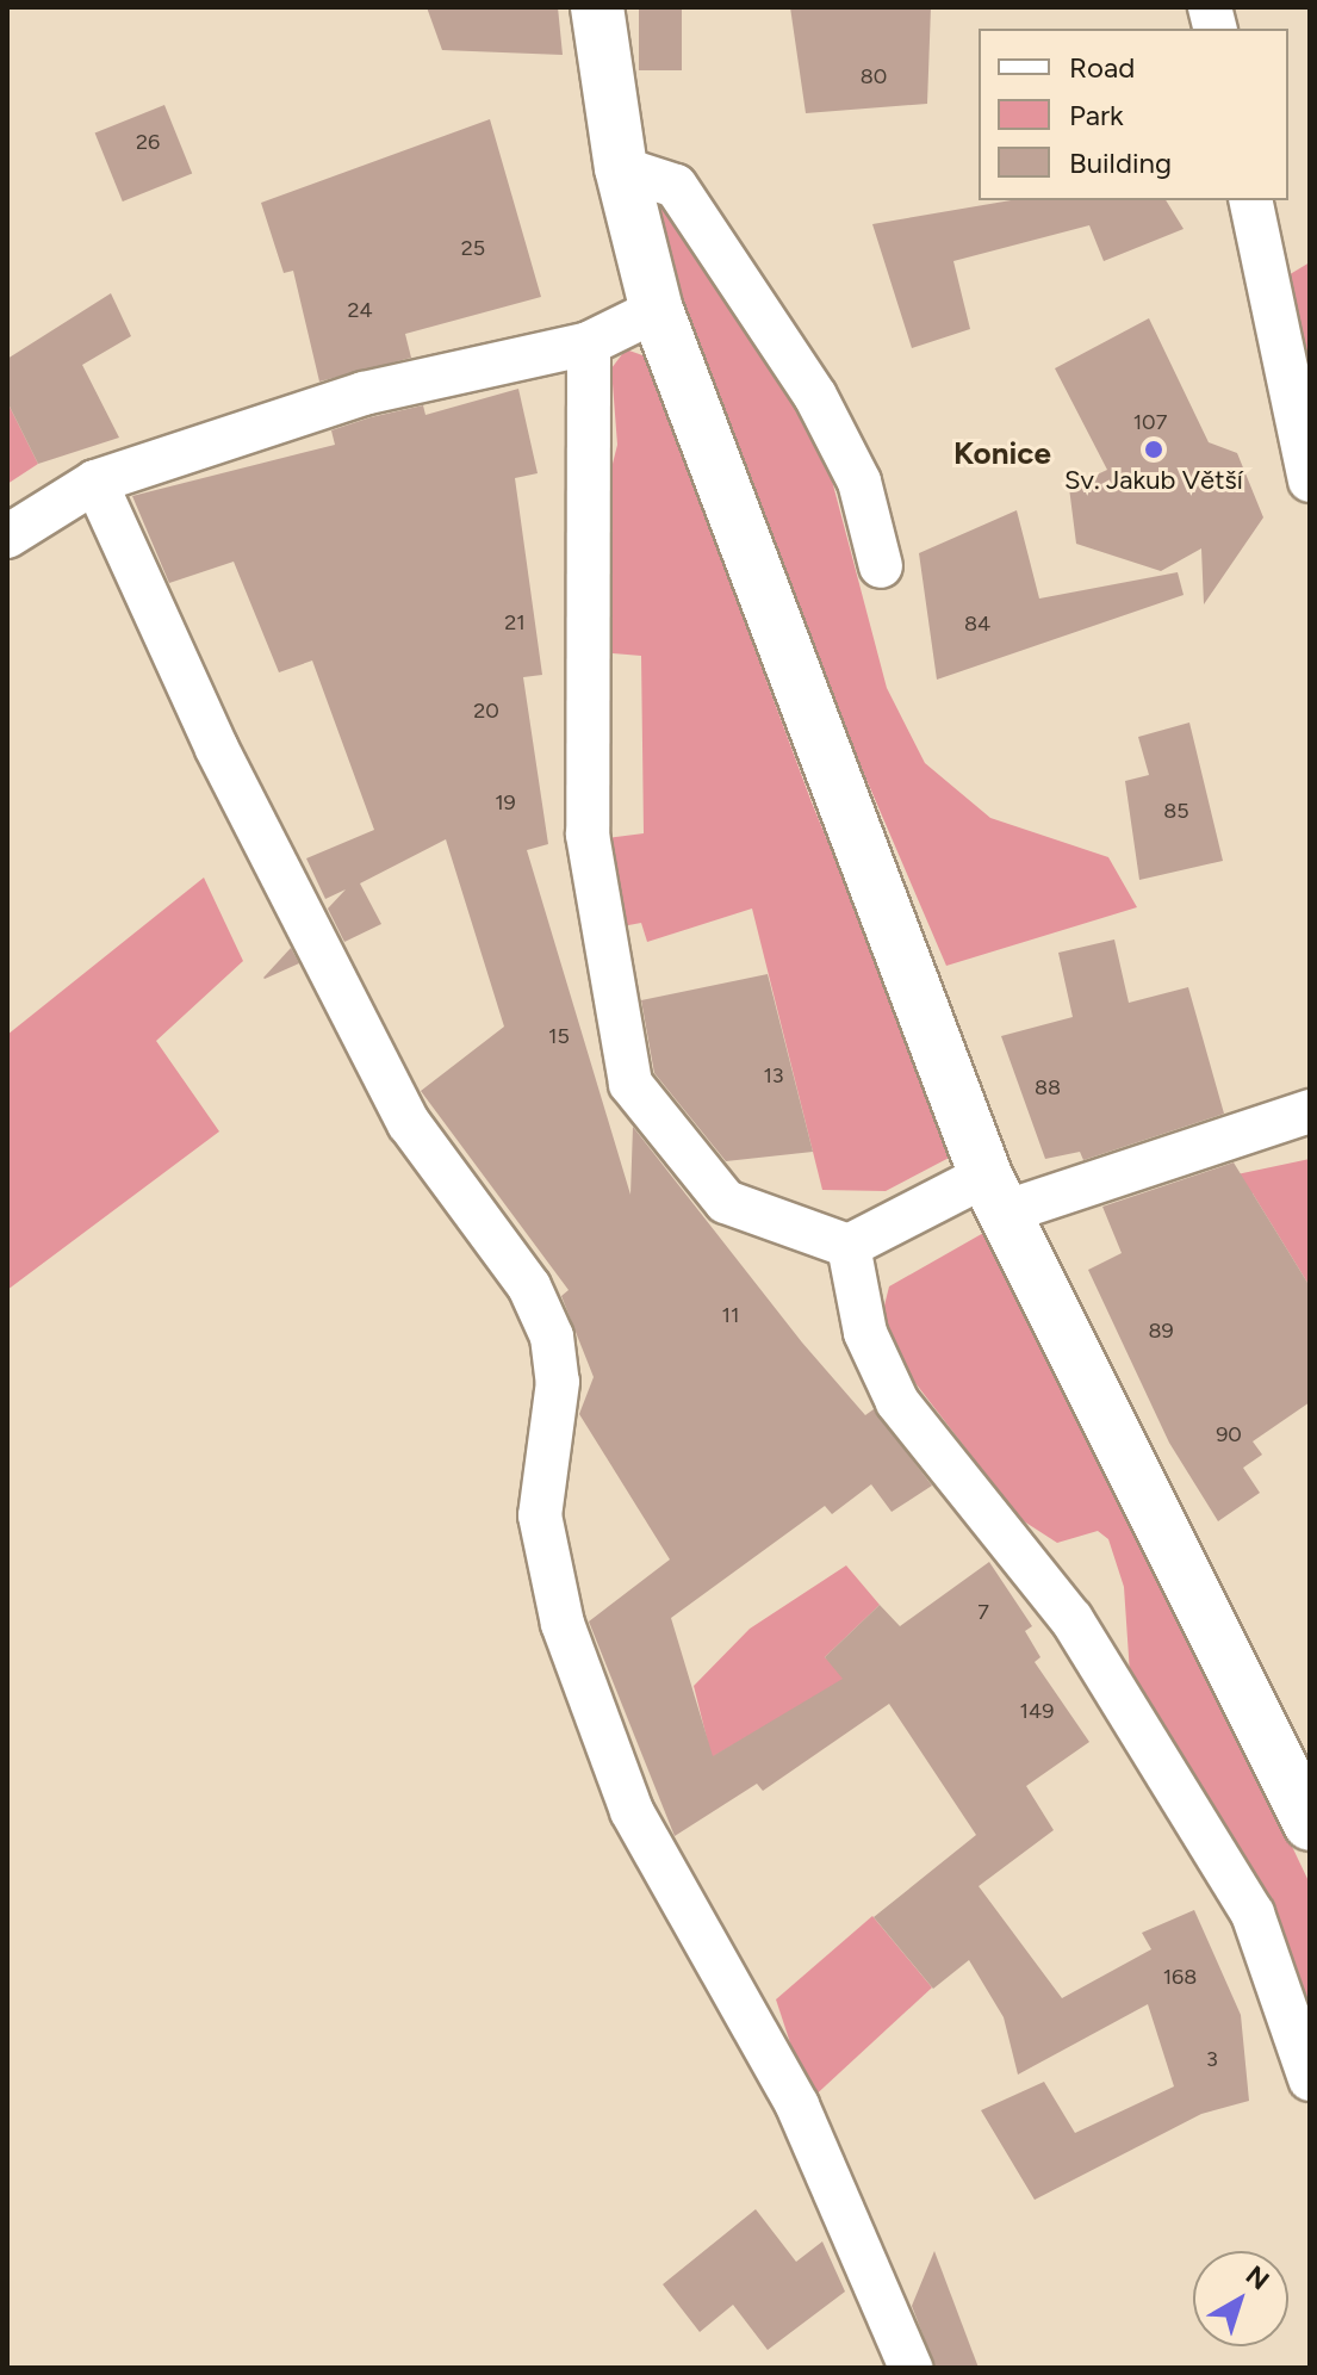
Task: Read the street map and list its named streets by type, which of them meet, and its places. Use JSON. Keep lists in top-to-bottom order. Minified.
{"districts":["Konice"],"places":["Sv. Jakub Větší"],"house_numbers":["80","26","25","24","107","21","84","20","19","85","15","13","88","11","89","90","7","149","168","3"],"legend":["Road","Park","Building"],"north":"top right"}
